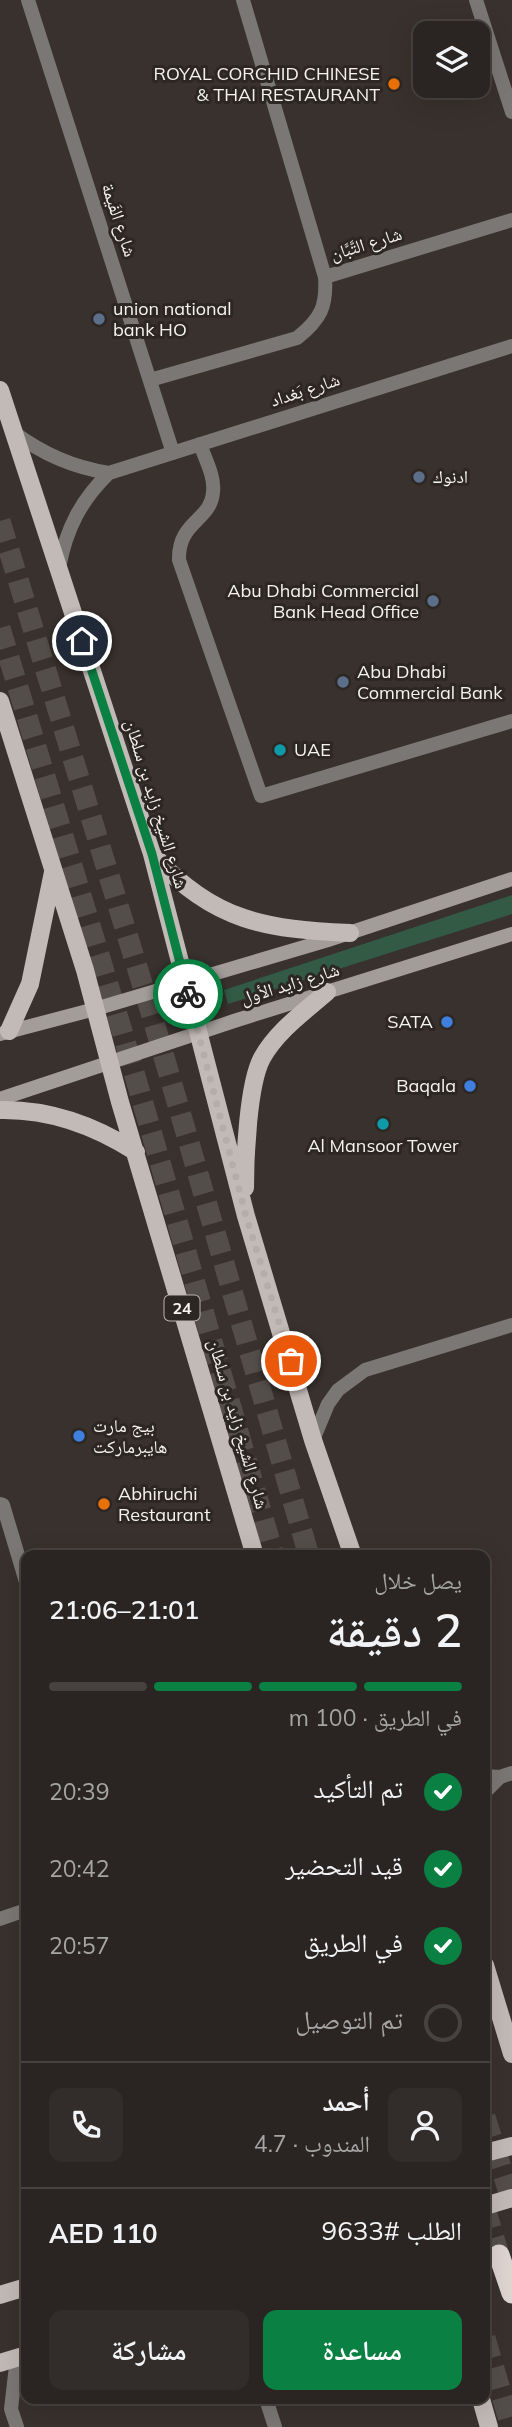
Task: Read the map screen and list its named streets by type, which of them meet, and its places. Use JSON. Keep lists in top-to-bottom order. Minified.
{"streets":{"main road":["شارع الشيخ زايد بن سلطان","شارع زايد الأول","24"],"street":["شارع الفَيمة","شارع التَّبَّان","شارع بَغداد"]},"crossings":[["شارع الفَيمة","شارع التَّبَّان"],["شارع الفَيمة","شارع بَغداد"],["شارع بَغداد","شارع الشيخ زايد بن سلطان"],["شارع الشيخ زايد بن سلطان","شارع زايد الأول"]],"places":["ROYAL CORCHID CHINESE & THAI RESTAURANT","union national bank HO","ادنوك","Abu Dhabi Commercial Bank Head Office","Abu Dhabi Commercial Bank","UAE","SATA","Baqala","Al Mansoor Tower","بيج مارت هايبرماركت","Abhiruchi Restaurant"],"page":{"heading":["2 دقيقة","يصل خلال","21:01–21:06"],"panel":["أحمد","المندوب · 4.7","الطلب #9633","AED 110"],"bar":"في الطريق · 100 m","list":[["تم التأكيد","20:39"],["قيد التحضير","20:42"],["في الطريق","20:57"],"تم التوصيل"],"buttons":["مساعدة","مشاركة"]}}
